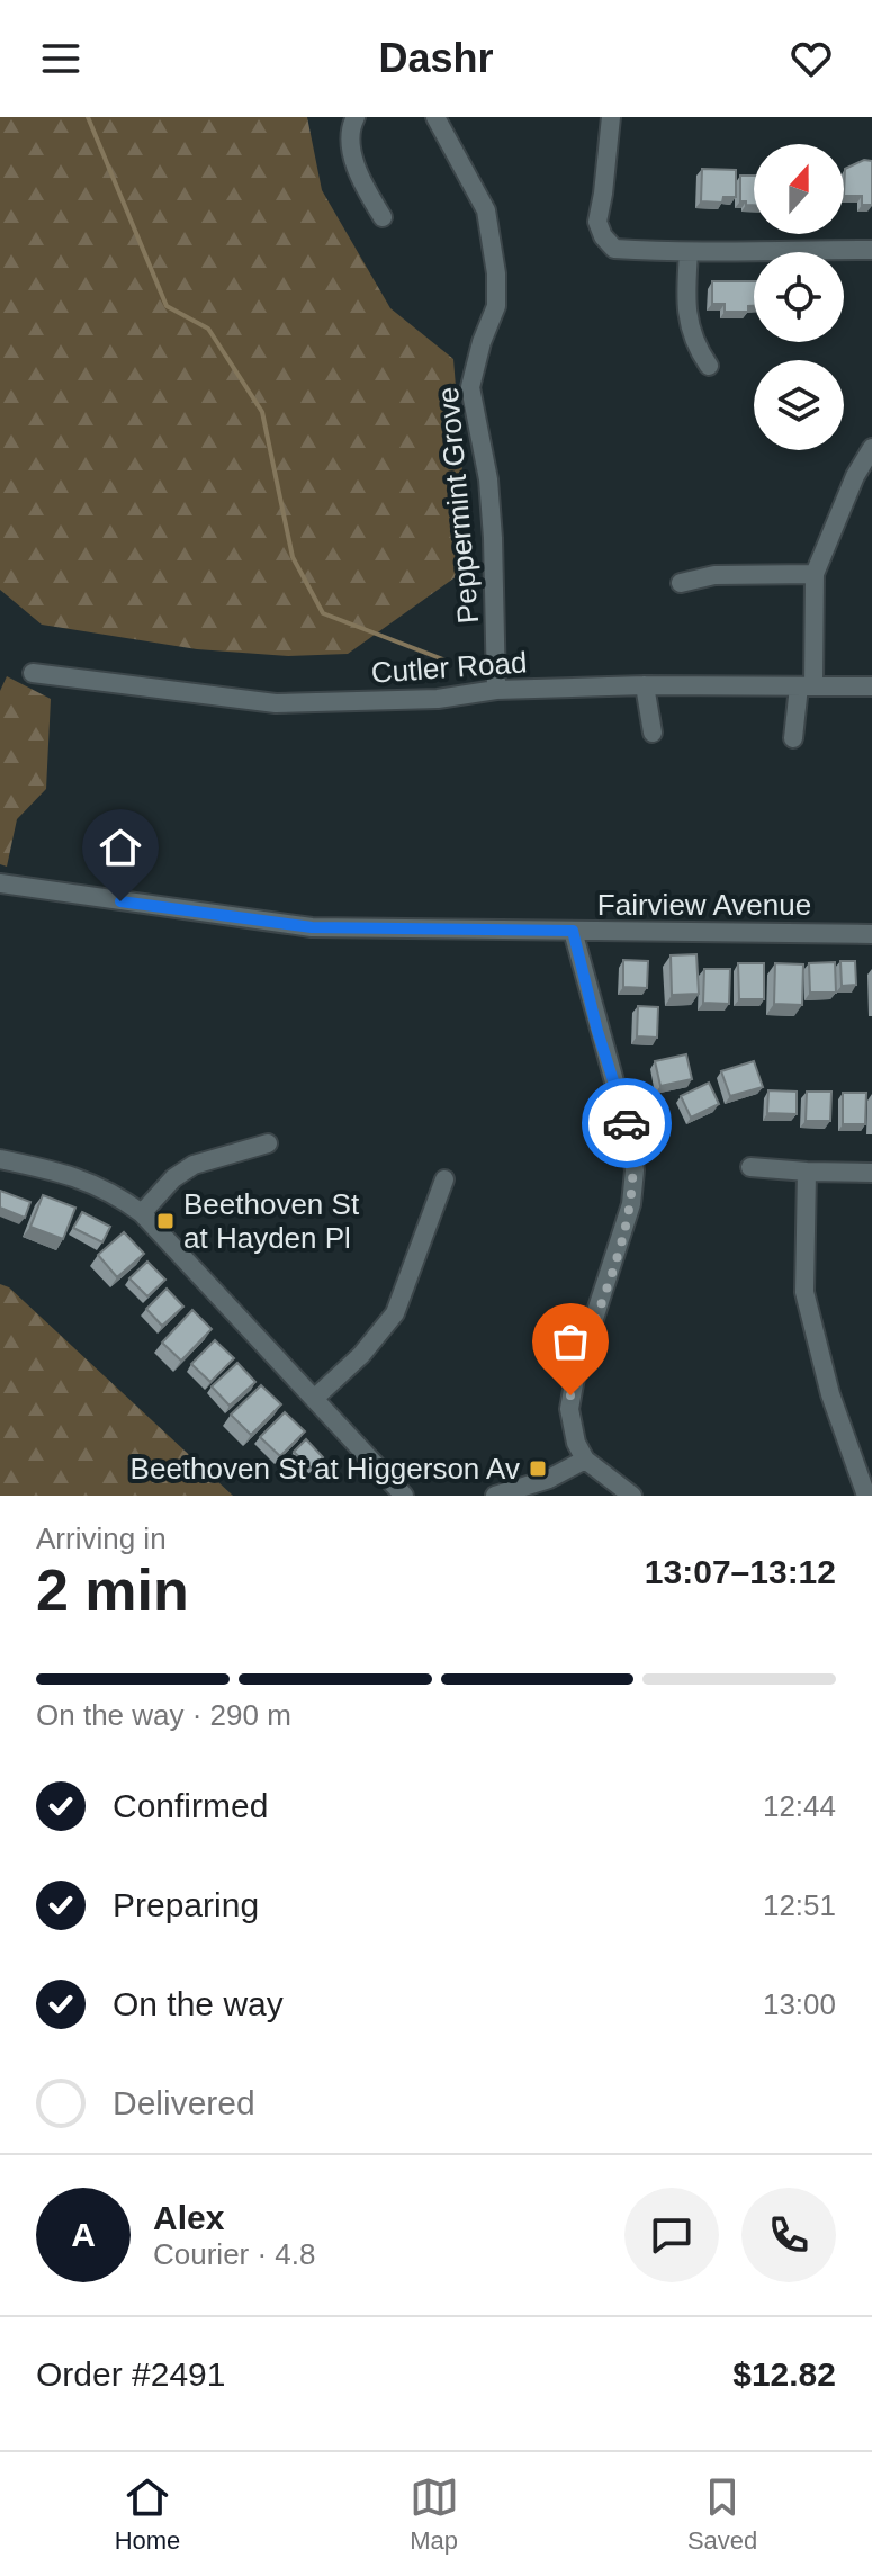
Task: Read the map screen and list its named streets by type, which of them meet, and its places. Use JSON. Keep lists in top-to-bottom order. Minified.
{"streets":{"street":["Peppermint Grove","Cutler Road","Fairview Avenue"]},"crossings":[["Peppermint Grove","Cutler Road"]],"places":{"transit":["Beethoven St at Hayden Pl","Beethoven St at Higgerson Av"]},"north":"top","page":{"header":"Dashr","heading":["2 min","Arriving in","13:07–13:12"],"panel":["Alex","Courier · 4.8","Order #2491","$12.82"],"bar":"On the way · 290 m","list":[["Confirmed","12:44"],["Preparing","12:51"],["On the way","13:00"],"Delivered"],"round":"A","tabs":["Home","Map","Saved"]}}
